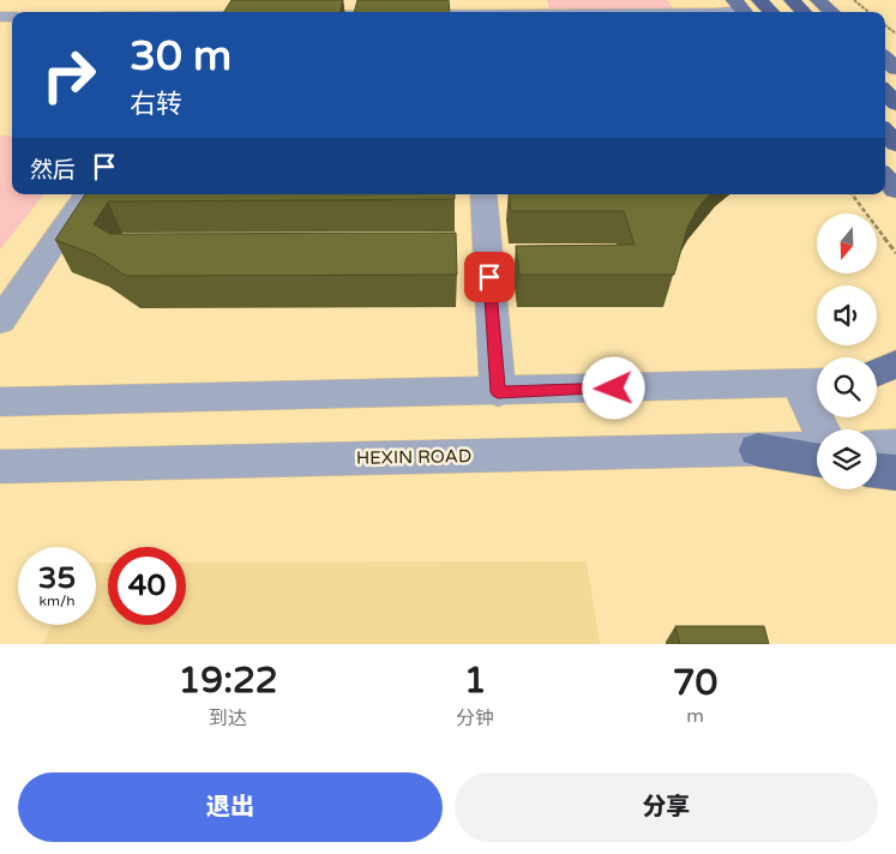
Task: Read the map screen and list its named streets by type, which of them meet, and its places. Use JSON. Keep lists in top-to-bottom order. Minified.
{"streets":{"street":["HEXIN ROAD"]},"north":"bottom","page":{"turn":["30 m","右转"],"then":"然后","speed":"35 km/h","limit":"40","eta":["19:22","到达","1","分钟","70","m"],"buttons":["退出","分享"]}}
